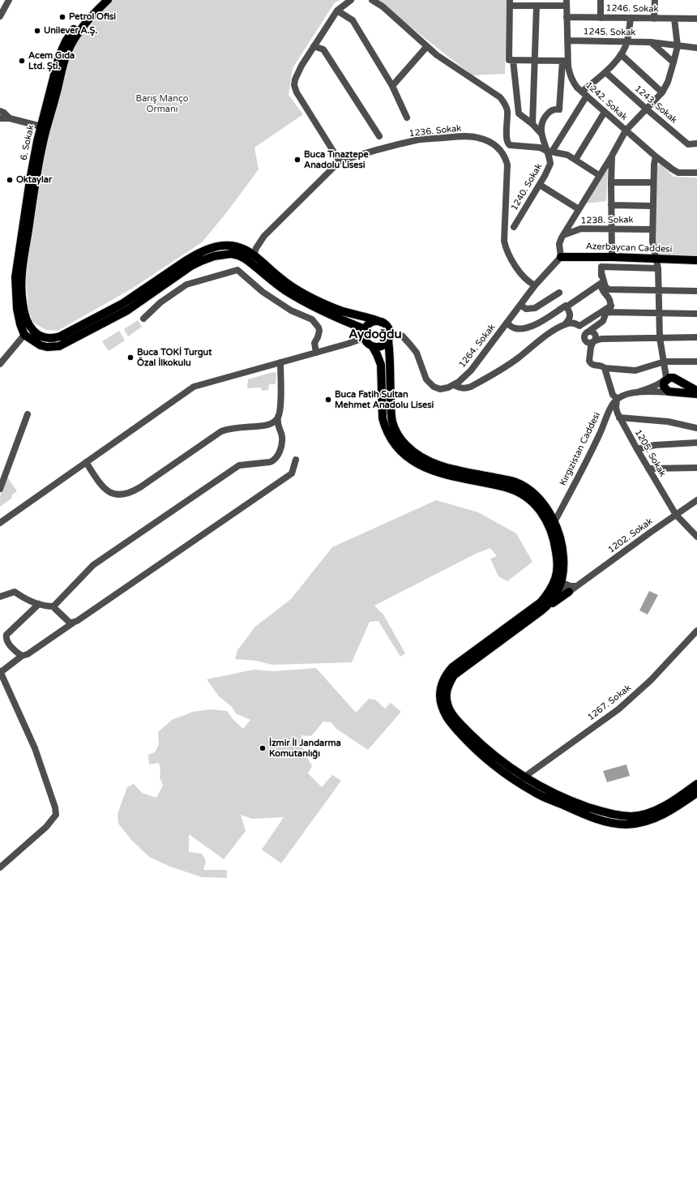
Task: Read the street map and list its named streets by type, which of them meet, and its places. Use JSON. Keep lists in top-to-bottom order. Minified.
{"streets":{"main road":["6. Sokak","Azerbaycan Caddesi"],"street":["1246. Sokak","1245. Sokak","1242. Sokak","1243. Sokak","1236. Sokak","1240. Sokak","1238. Sokak","1264. Sokak","Kırgızistan Caddesi","1205. Sokak","1202. Sokak","1267. Sokak"]},"crossings":[["1246. Sokak","1242. Sokak"],["1245. Sokak","1242. Sokak"],["1236. Sokak","6. Sokak"],["1236. Sokak","1264. Sokak"],["Azerbaycan Caddesi","1264. Sokak"],["Kırgızistan Caddesi","1205. Sokak"],["1205. Sokak","1202. Sokak"]],"districts":["Aydoğdu"],"parks":["Barış Manço Ormanı"],"places":["Petrol Ofisi","Unilever A.Ş.","Acem Gıda Ltd. Şti.","Buca Tınaztepe Anadolu Lisesi","Oktaylar","Buca TOKİ Turgut Özal İlkokulu","Buca Fatih Sultan Mehmet Anadolu Lisesi","İzmir İl Jandarma Komutanlığı"]}
